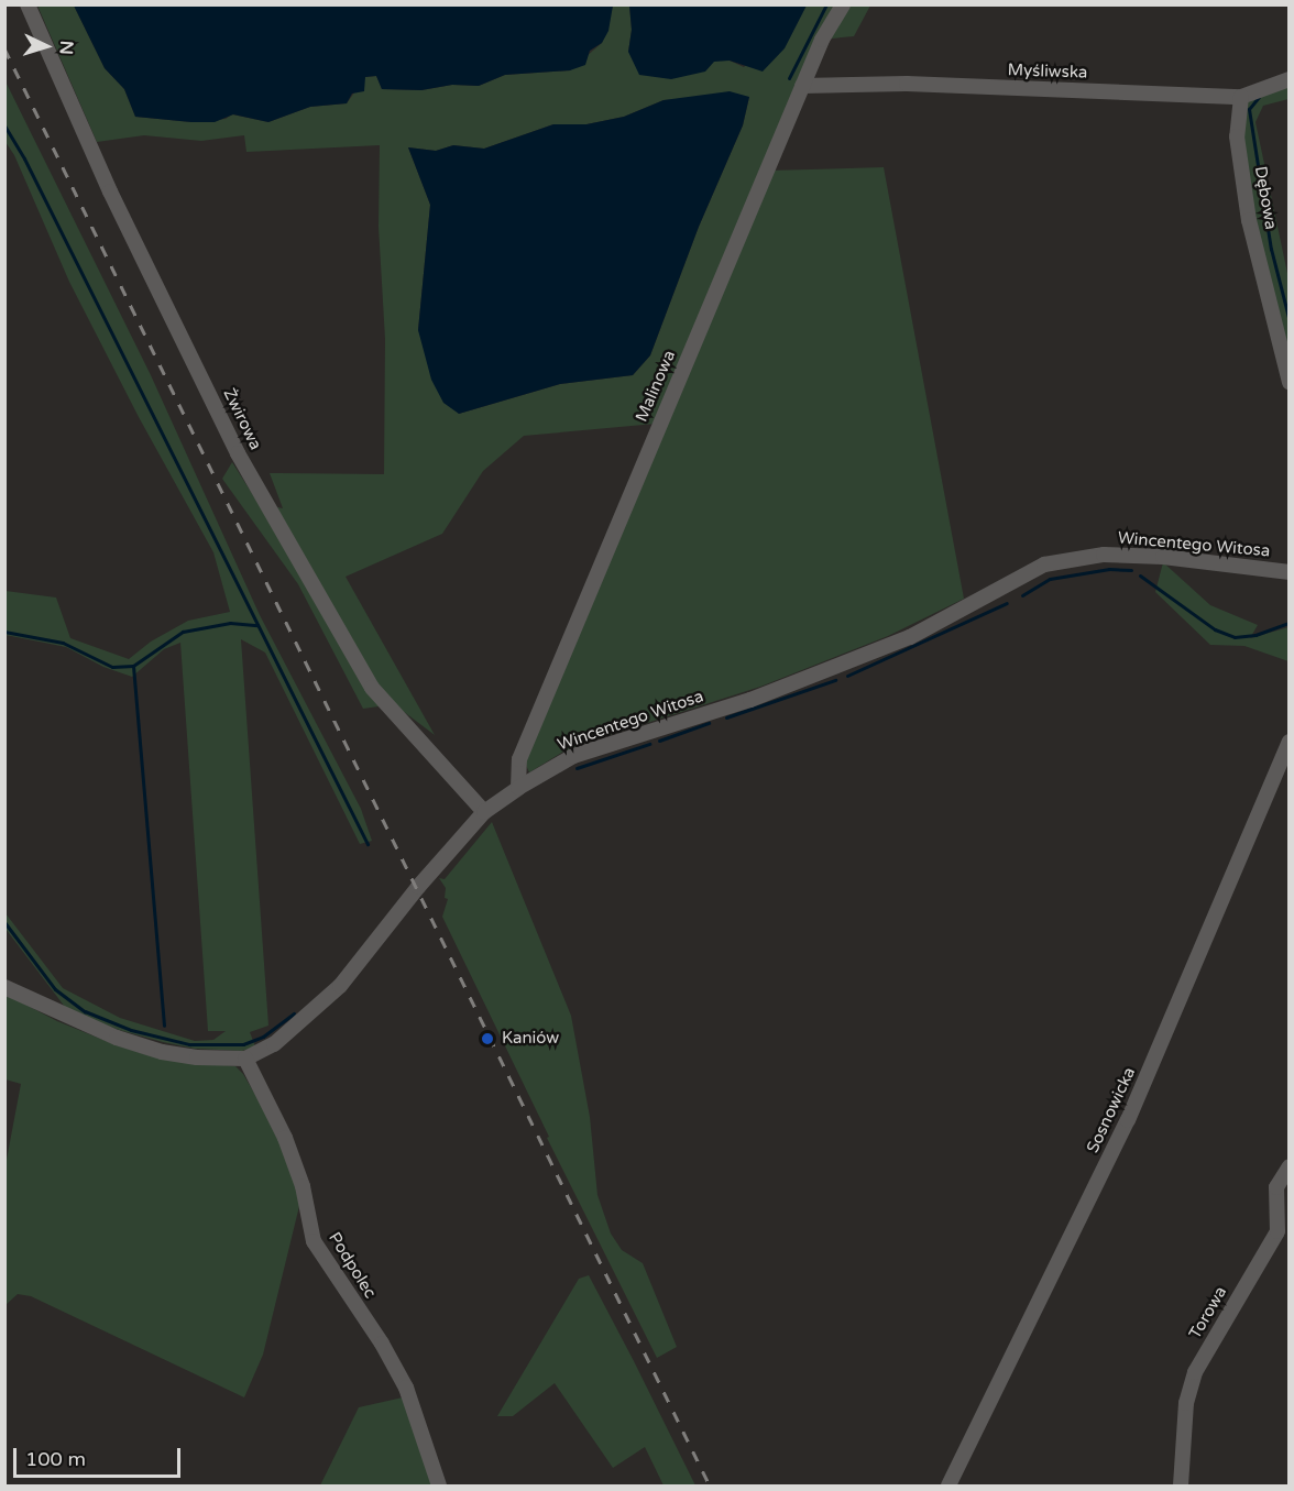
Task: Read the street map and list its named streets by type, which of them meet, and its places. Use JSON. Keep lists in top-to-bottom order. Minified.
{"streets":{"street":["Myśliwska","Dębowa","Malinowa","Żwirowa","Wincentego Witosa","Sosnowicka","Podpolec","Torowa"]},"crossings":[["Myśliwska","Dębowa"],["Myśliwska","Malinowa"],["Malinowa","Wincentego Witosa"],["Żwirowa","Wincentego Witosa"],["Wincentego Witosa","Podpolec"]],"places":["Kaniów"],"scale_bar":"100 m","north":"right"}
